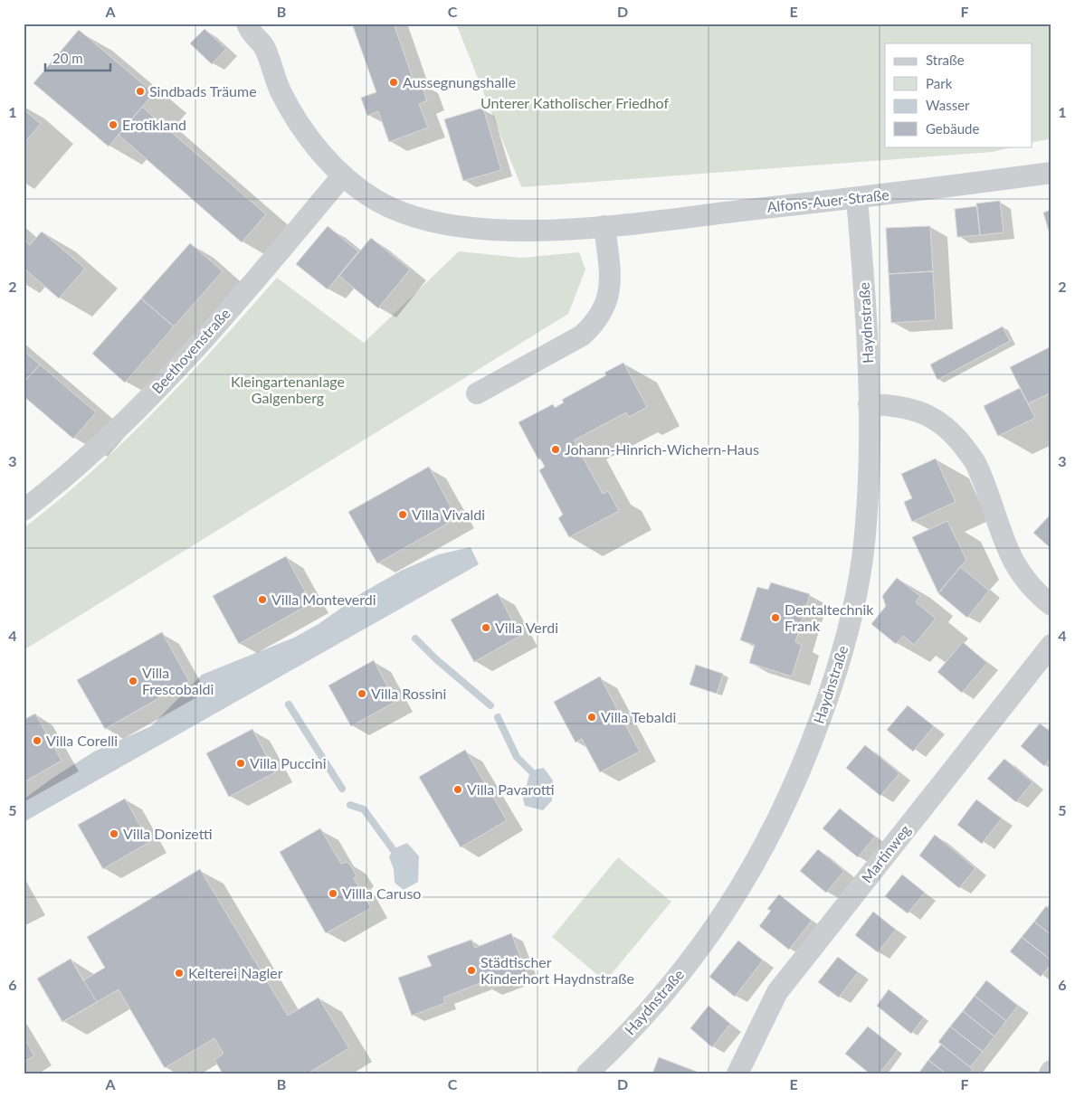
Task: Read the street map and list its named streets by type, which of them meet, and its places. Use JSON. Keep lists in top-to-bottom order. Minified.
{"streets":{"street":["Alfons-Auer-Straße","Haydnstraße","Beethovenstraße","Martinweg"]},"crossings":[["Alfons-Auer-Straße","Haydnstraße"],["Alfons-Auer-Straße","Beethovenstraße"]],"parks":["Unterer Katholischer Friedhof","Kleingartenanlage Galgenberg"],"places":["Aussegnungshalle","Sindbads Träume","Erotikland","Johann-Hinrich-Wichern-Haus","Villa Vivaldi","Villa Monteverdi","Dentaltechnik Frank","Villa Verdi","Villa Frescobaldi","Villa Rossini","Villa Tebaldi","Villa Corelli","Villa Puccini","Villa Pavarotti","Villa Donizetti","Villla Caruso","Städtischer Kinderhort Haydnstraße","Kelterei Nagler"],"legend":["Straße","Park","Wasser","Gebäude"],"scale_bar":"20 m","grid":{"columns":["A","B","C","D","E","F"],"rows":["1","2","3","4","5","6"]}}
